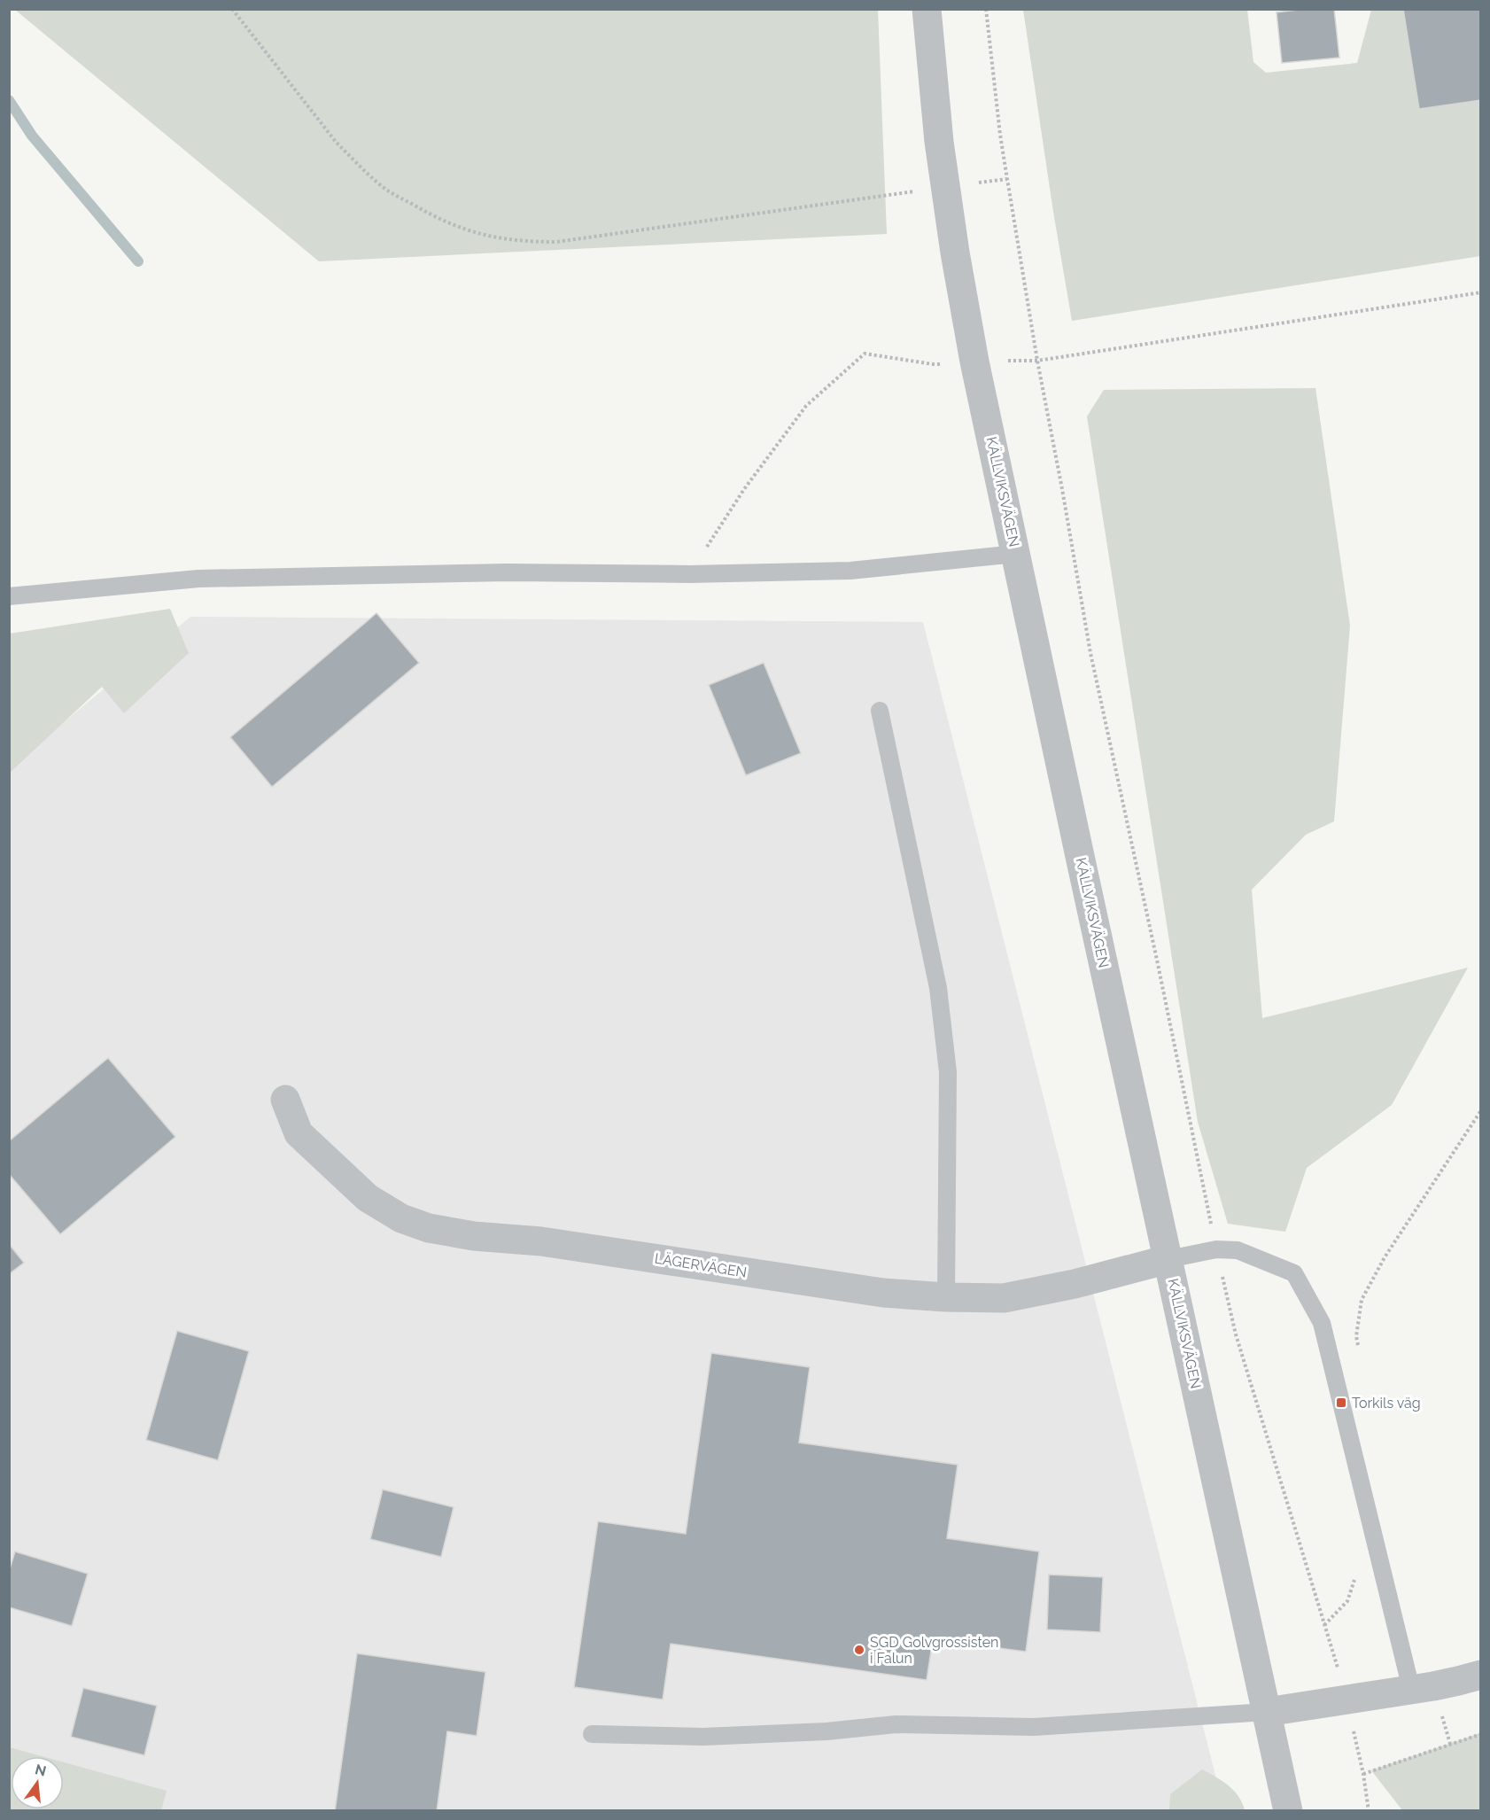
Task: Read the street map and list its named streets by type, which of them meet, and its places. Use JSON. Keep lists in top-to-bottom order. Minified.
{"streets":{"street":["KÄLLVIKSVÄGEN","LÄGERVÄGEN"]},"crossings":[["KÄLLVIKSVÄGEN","LÄGERVÄGEN"]],"places":{"transit":["Torkils väg"],"other":["SGD Golvgrossisten i Falun"]},"north":"top"}
